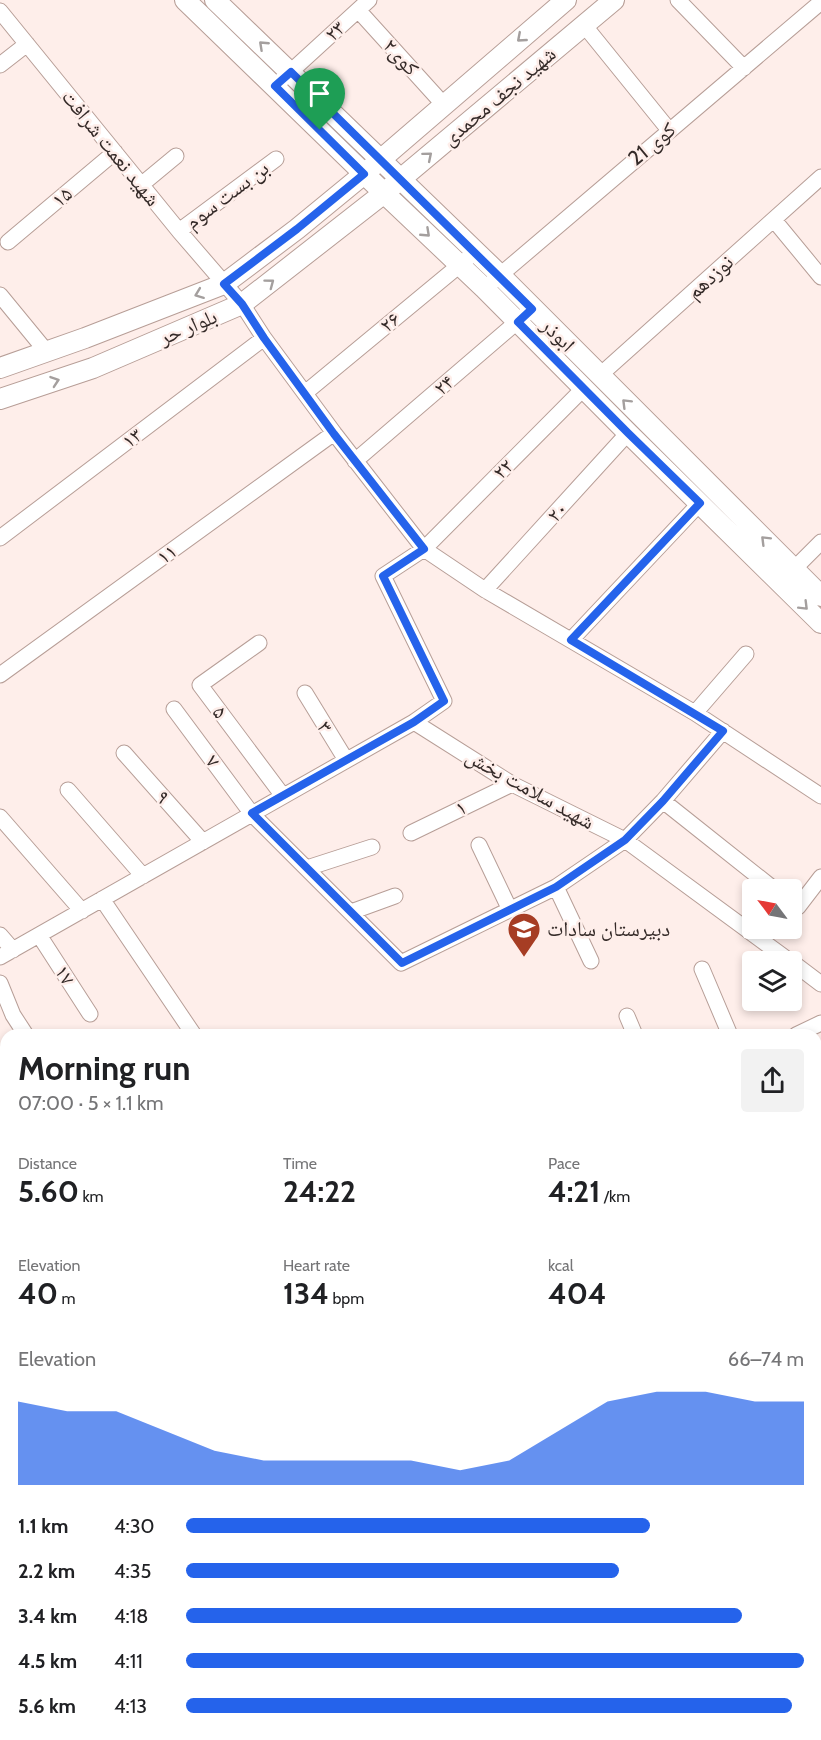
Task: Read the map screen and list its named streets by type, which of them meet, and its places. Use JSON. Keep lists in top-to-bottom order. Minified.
{"streets":{"main road":["شهید نجف محمدی","بلوار حر","ابوذر"],"street":["۲۳","کوی۲","کوی 21","شهید نعمت شرافت","بن بست سوم","۱۵","نوزدهم","۲۶","۲۴","۱۳","۲۲","۲۰","۱۱","۵","۳","۷","شهید سلامت بخش","۹","۱","۱۷"]},"crossings":[["۲۳","کوی۲"],["۲۳","ابوذر"],["کوی۲","شهید نجف محمدی"],["شهید نجف محمدی","بلوار حر"],["شهید نجف محمدی","ابوذر"],["کوی 21","ابوذر"],["شهید نعمت شرافت","بن بست سوم"],["شهید نعمت شرافت","۱۵"],["شهید نعمت شرافت","۲۶"],["شهید نعمت شرافت","بلوار حر"],["شهید نعمت شرافت","۲۴"],["شهید نعمت شرافت","۱۳"],["شهید نعمت شرافت","۲۲"],["شهید نعمت شرافت","۲۰"],["شهید نعمت شرافت","۱۱"],["نوزدهم","ابوذر"],["۲۶","ابوذر"],["بلوار حر","ابوذر"],["ابوذر","۲۴"],["ابوذر","۲۲"],["ابوذر","۲۰"],["۲۲","شهید سلامت بخش"],["شهید سلامت بخش","۱"]],"places":{"school or university":["دبیرستان سادات"]},"north":"top left","page":{"heading":["Morning run","07:00 · 5 × 1.1 km"],"stats":[["Distance","5.60 km"],["Time","24:22"],["Pace","4:21 /km"],["Elevation","40 m"],["Heart rate","134 bpm"],["kcal","404"]],"chart":["Elevation","66–74 m"],"list":[{"name":"1.1 km","note":"4:30"},{"name":"2.2 km","note":"4:35"},{"name":"3.4 km","note":"4:18"},{"name":"4.5 km","note":"4:11"},{"name":"5.6 km","note":"4:13"}]}}
